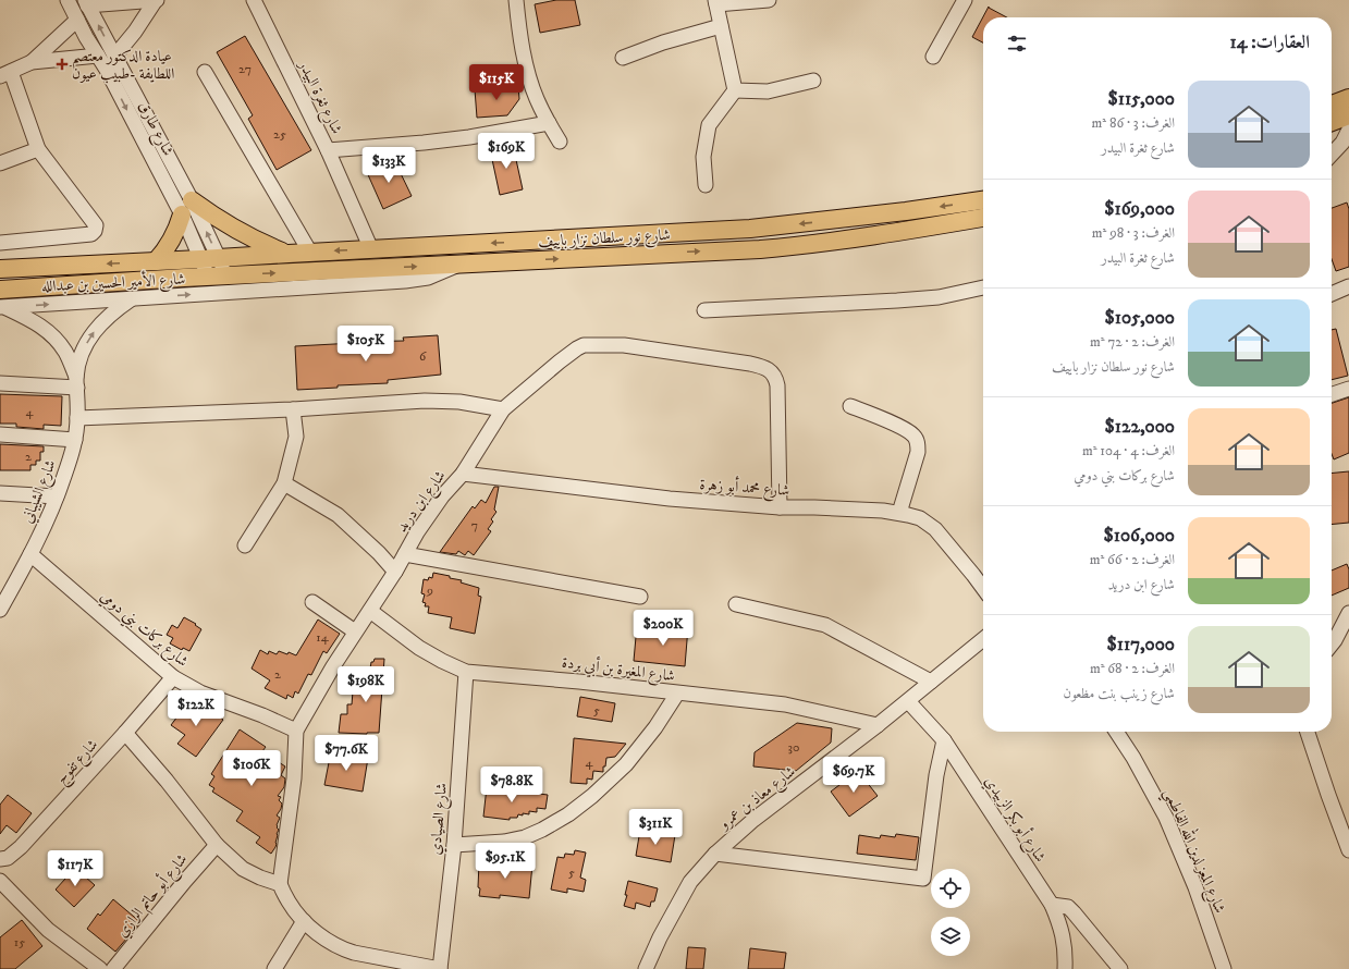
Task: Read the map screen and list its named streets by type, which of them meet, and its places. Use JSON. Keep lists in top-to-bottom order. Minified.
{"streets":{"main road":["شارع نور سلطان نزار باييف","شارع الأمير الحسين بن عبدالله"],"street":["شارع ثغرة البيدر","شارع طارق","شارع محمد أبو زهرة","شارع الشيباني","شارع ابن دريد","شارع بركات بني دومي","شارع المغيرة بن أبي بردة","شارع تفوح","شارع معاذ بن عمرو","شارع الصيادي","شارع أبو بكر الزبيدي","شارع المعز لدين الله الفاطمي","شارع أبو حاتم الرازي"]},"crossings":[["شارع طارق","شارع نور سلطان نزار باييف"],["شارع طارق","شارع الأمير الحسين بن عبدالله"],["شارع نور سلطان نزار باييف","شارع الأمير الحسين بن عبدالله"],["شارع محمد أبو زهرة","شارع ابن دريد"],["شارع الشيباني","شارع بركات بني دومي"],["شارع ابن دريد","شارع بركات بني دومي"],["شارع ابن دريد","شارع المغيرة بن أبي بردة"],["شارع بركات بني دومي","شارع تفوح"],["شارع المغيرة بن أبي بردة","شارع معاذ بن عمرو"],["شارع المغيرة بن أبي بردة","شارع الصيادي"],["شارع معاذ بن عمرو","شارع أبو بكر الزبيدي"]],"places":{"health":["عيادة الدكتور معتصم اللطايفة -طبيب عيون"]},"house_numbers":["27","25","6","4","2","7","9","14","2","5","30","4","5","15"],"page":{"heading":"العقارات: 14","price":["$115K","$169K","$133K","$105K","$200K","$198K","$122K","$77.6K","$106K","$69.7K","$78.8K","$311K","$95.1K","$117K"],"list":[{"name":"$115,000","note":"الغرف: 3 · 86 m² · شارع ثغرة البيدر"},{"name":"$169,000","note":"الغرف: 3 · 98 m² · شارع ثغرة البيدر"},{"name":"$105,000","note":"الغرف: 2 · 72 m² · شارع نور سلطان نزار باييف"},{"name":"$122,000","note":"الغرف: 4 · 104 m² · شارع بركات بني دومي"},{"name":"$106,000","note":"الغرف: 2 · 66 m² · شارع ابن دريد"},{"name":"$117,000","note":"الغرف: 2 · 68 m² · شارع زينب بنت مظعون"}]}}
